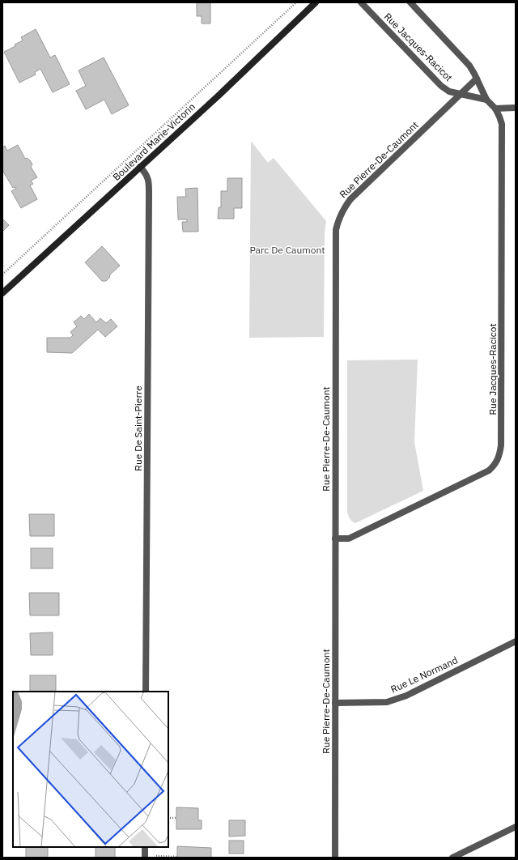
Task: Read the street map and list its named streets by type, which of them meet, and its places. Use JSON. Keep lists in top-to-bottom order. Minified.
{"streets":{"street":["Rue Jacques-Racicot","Boulevard Marie-Victorin","Rue Pierre-De-Caumont","Rue De Saint-Pierre","Rue Le Normand"]},"crossings":[["Rue Jacques-Racicot","Rue Pierre-De-Caumont"],["Boulevard Marie-Victorin","Rue De Saint-Pierre"],["Rue Pierre-De-Caumont","Rue Le Normand"]],"parks":["Parc De Caumont"]}
